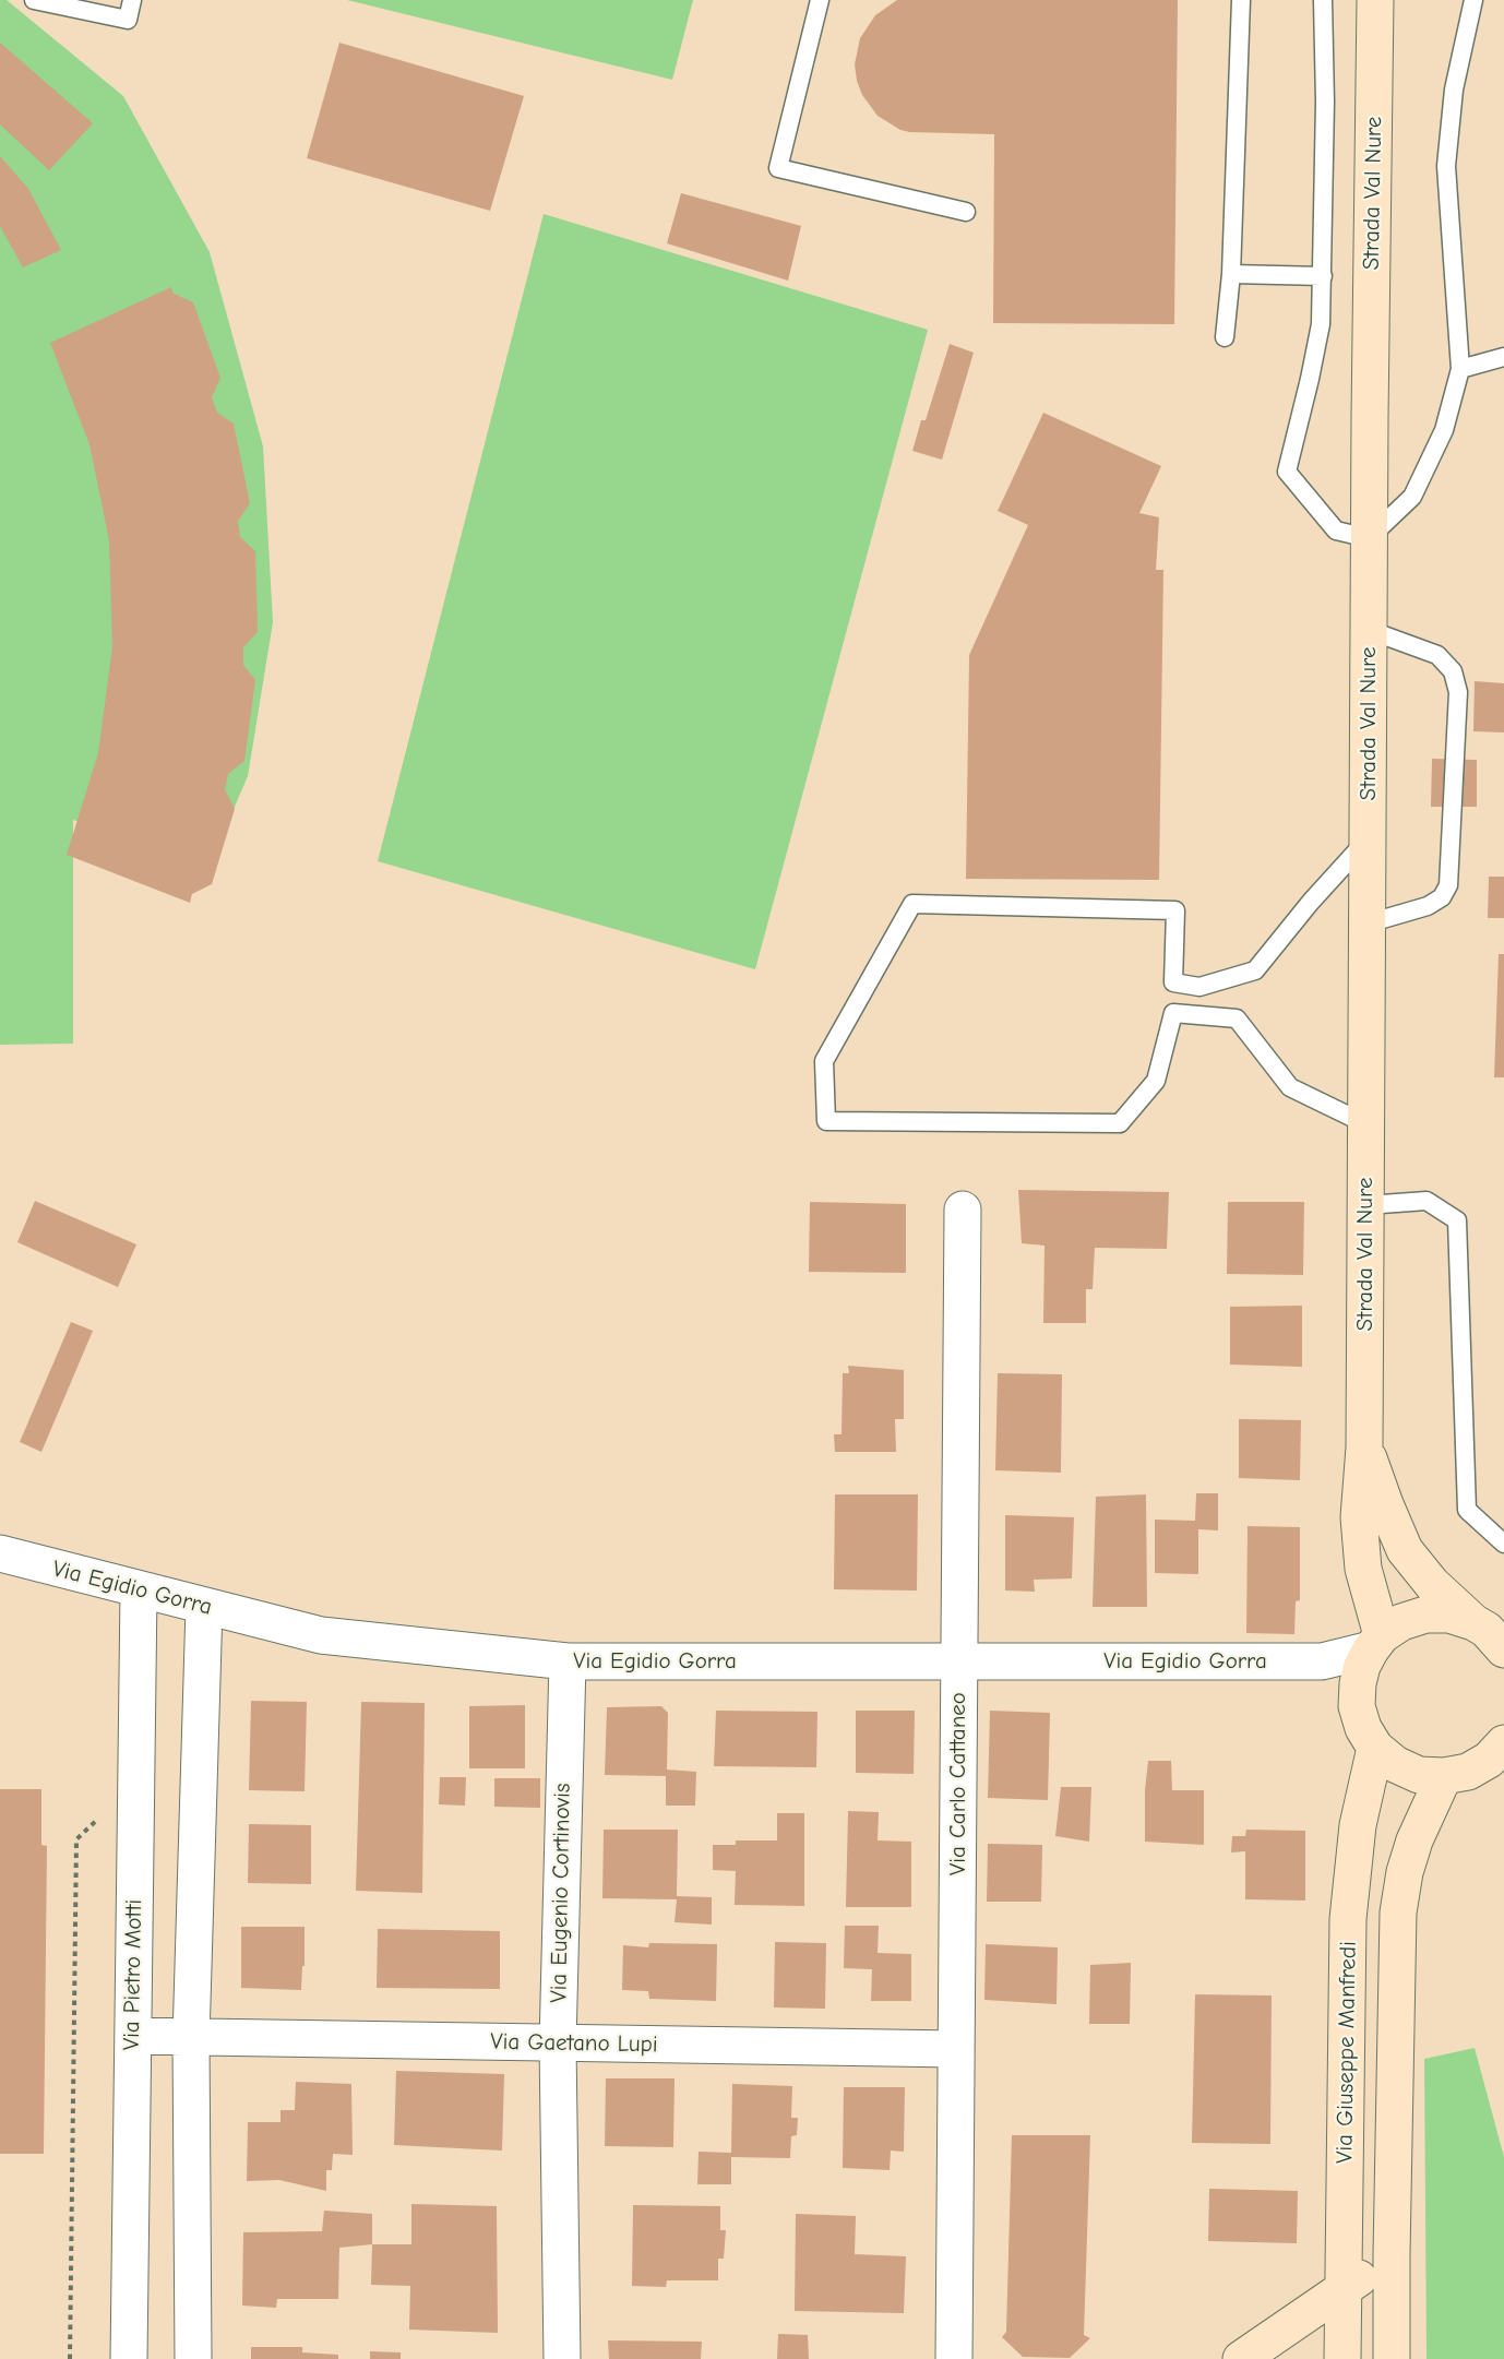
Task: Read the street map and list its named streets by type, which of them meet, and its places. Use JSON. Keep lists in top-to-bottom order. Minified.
{"streets":{"main road":["Strada Val Nure","Via Giuseppe Manfredi"],"street":["Via Egidio Gorra","Via Carlo Cattaneo","Via Eugenio Cortinovis","Via Pietro Motti","Via Gaetano Lupi"]},"crossings":[["Strada Val Nure","Via Egidio Gorra"],["Via Egidio Gorra","Via Carlo Cattaneo"],["Via Egidio Gorra","Via Eugenio Cortinovis"],["Via Egidio Gorra","Via Pietro Motti"],["Via Carlo Cattaneo","Via Gaetano Lupi"],["Via Eugenio Cortinovis","Via Gaetano Lupi"],["Via Pietro Motti","Via Gaetano Lupi"]]}
